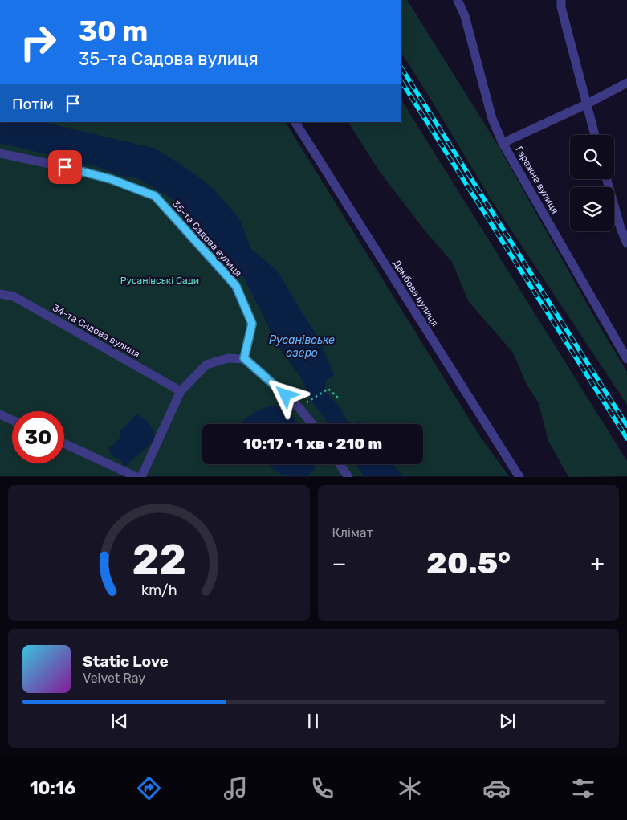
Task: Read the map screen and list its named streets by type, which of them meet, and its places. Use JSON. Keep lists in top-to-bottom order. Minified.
{"streets":{"street":["Гаражна вулиця","35-та Садова вулиця","Дамбова вулиця","34-та Садова вулиця"]},"water":["Русанівське озеро"],"parks":["Русанівські Сади"],"page":{"turn":["30 m","35-та Садова вулиця"],"then":"Потім","limit":"30","trip":"10:17 · 1 хв · 210 m","tile":"Клімат","heat":["−","20.5°","+"],"song":["Static Love","Velvet Ray"],"tabs":"10:16","gauge":["22","km/h"]}}
